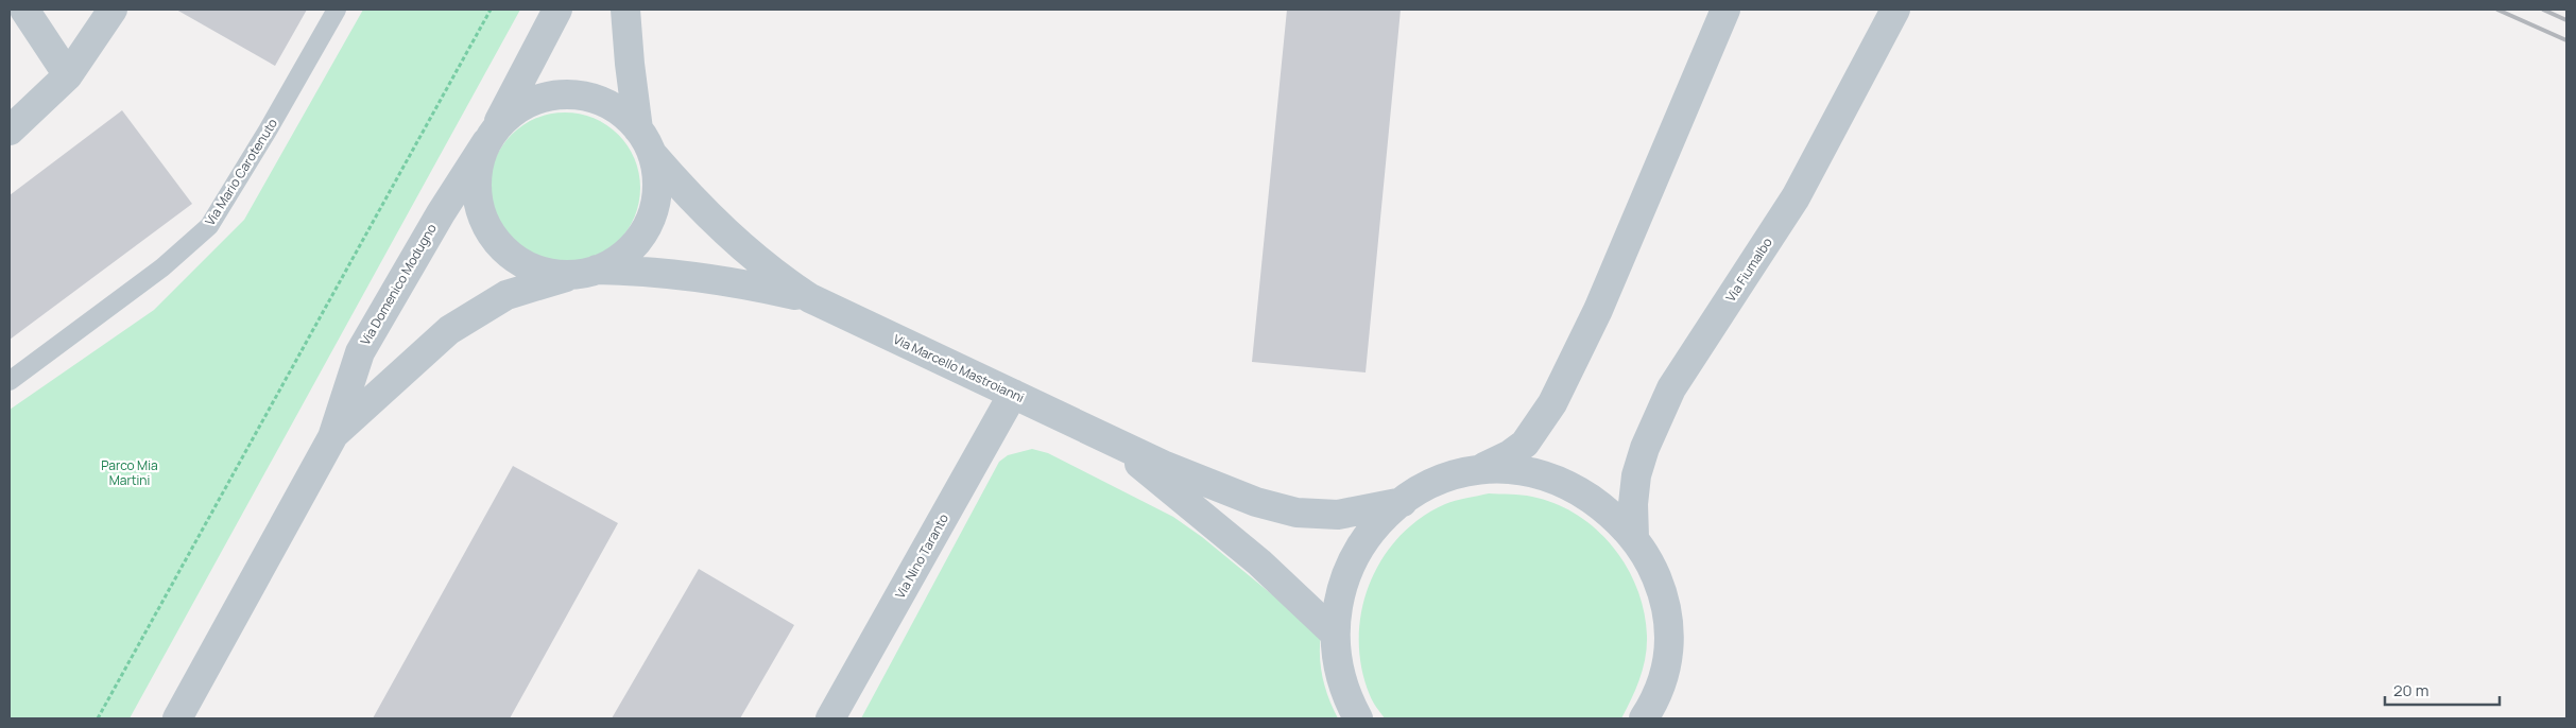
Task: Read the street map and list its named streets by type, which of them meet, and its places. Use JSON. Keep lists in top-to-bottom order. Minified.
{"streets":{"street":["Via Fiumalbo","Via Domenico Modugno","Via Marcello Mastroianni","Via Nino Taranto"],"lane":["Via Mario Carotenuto"]},"crossings":[["Via Domenico Modugno","Via Marcello Mastroianni"],["Via Marcello Mastroianni","Via Nino Taranto"]],"parks":["Parco Mia Martini"],"scale_bar":"20 m"}
